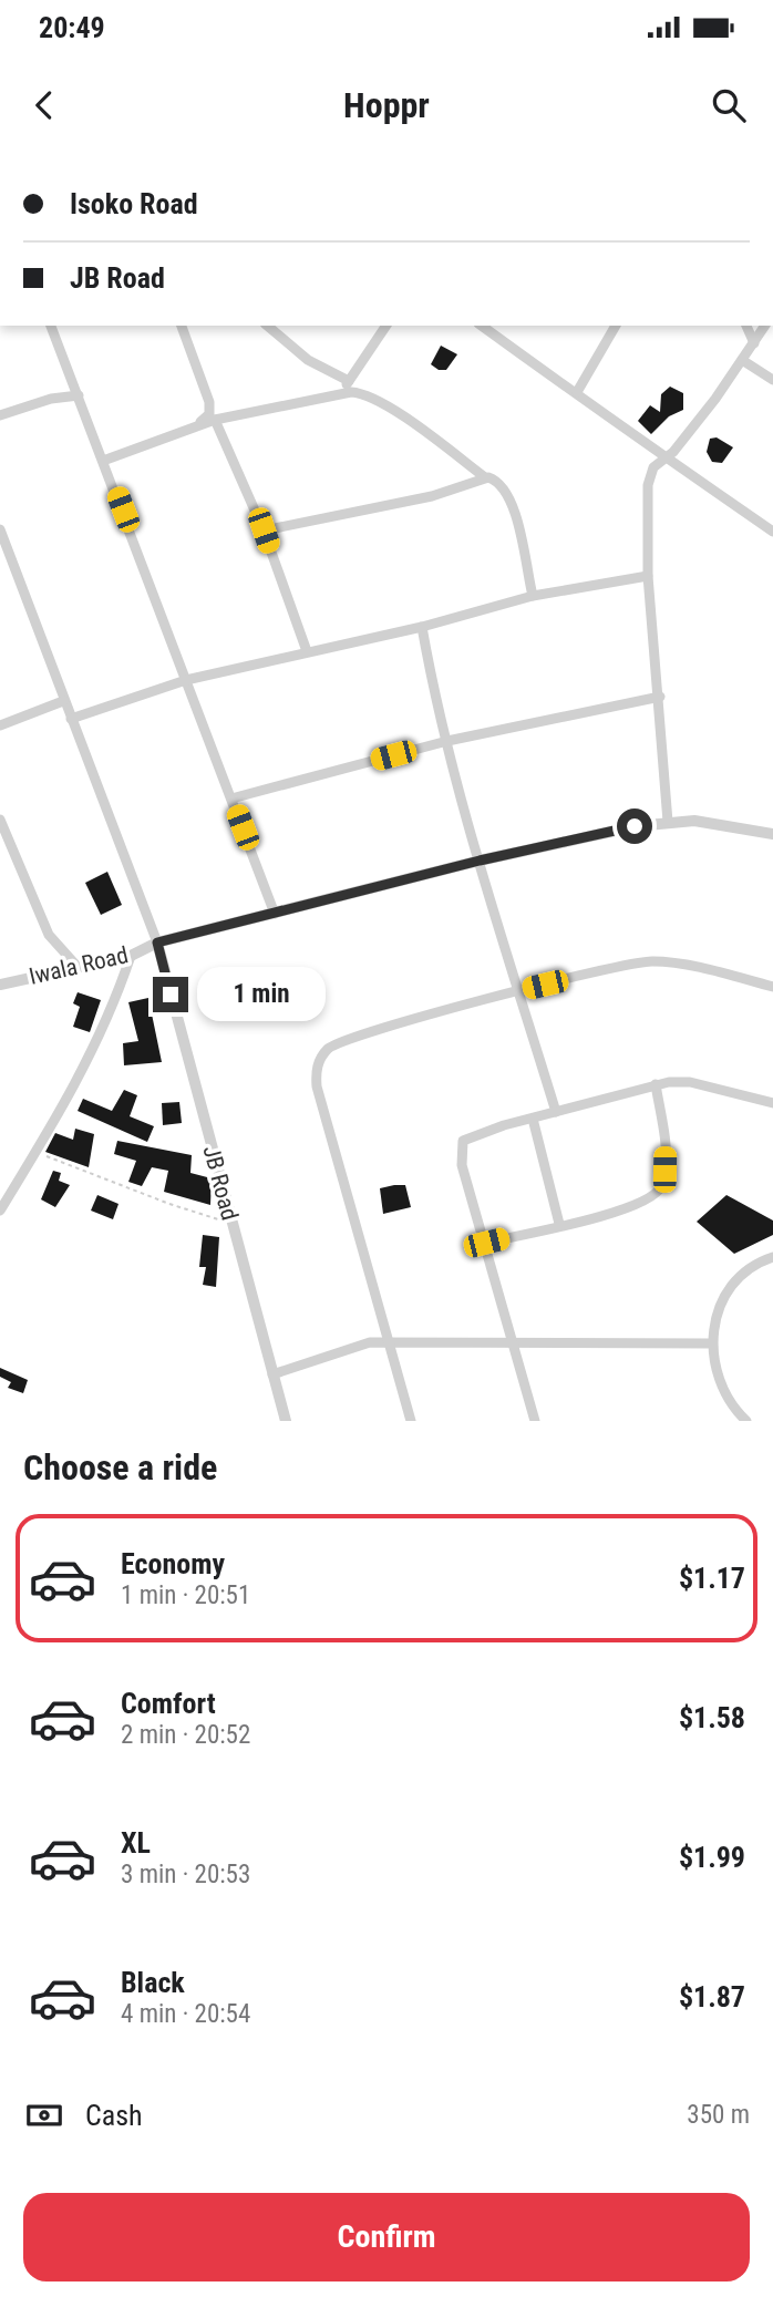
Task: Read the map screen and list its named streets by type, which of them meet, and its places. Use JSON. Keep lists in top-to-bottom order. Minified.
{"streets":{"street":["Iwala Road","JB Road"]},"crossings":[["Iwala Road","JB Road"]],"page":{"status":"20:49","header":"Hoppr","banner":["Isoko Road","JB Road"],"bubble":"1 min","heading":"Choose a ride","list":[{"name":"Economy","note":"1 min · 20:51","value":"$1.17"},{"name":"Comfort","note":"2 min · 20:52","value":"$1.58"},{"name":"XL","note":"3 min · 20:53","value":"$1.99"},{"name":"Black","note":"4 min · 20:54","value":"$1.87"}],"pay":["Cash","350 m"],"buttons":"Confirm"}}
